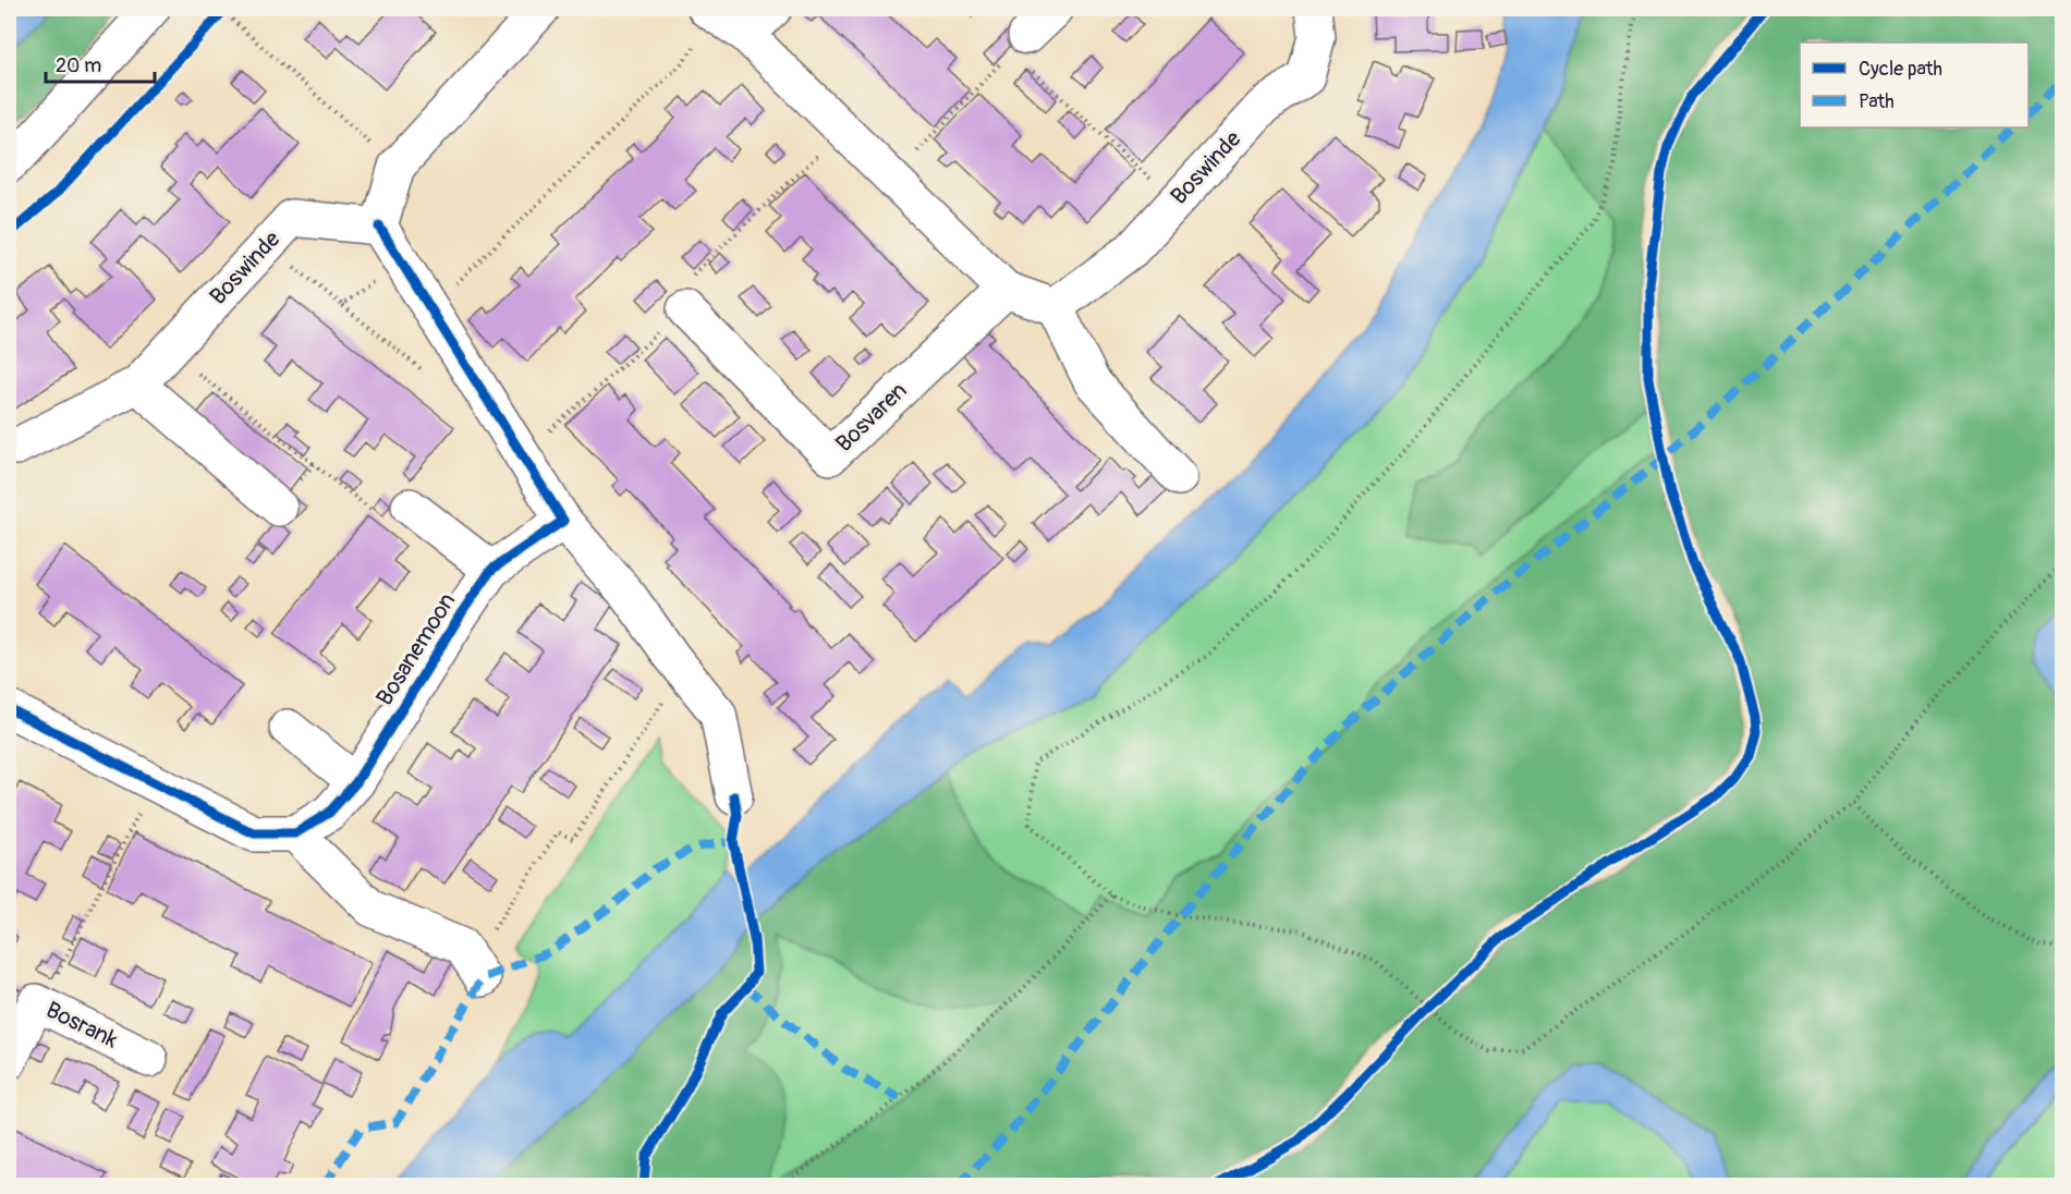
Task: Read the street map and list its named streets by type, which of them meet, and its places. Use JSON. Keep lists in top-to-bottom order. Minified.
{"streets":{"street":["Boswinde","Bosvaren","Bosanemoon","Bosrank"]},"legend":["Cycle path","Path"],"scale_bar":"20 m"}
